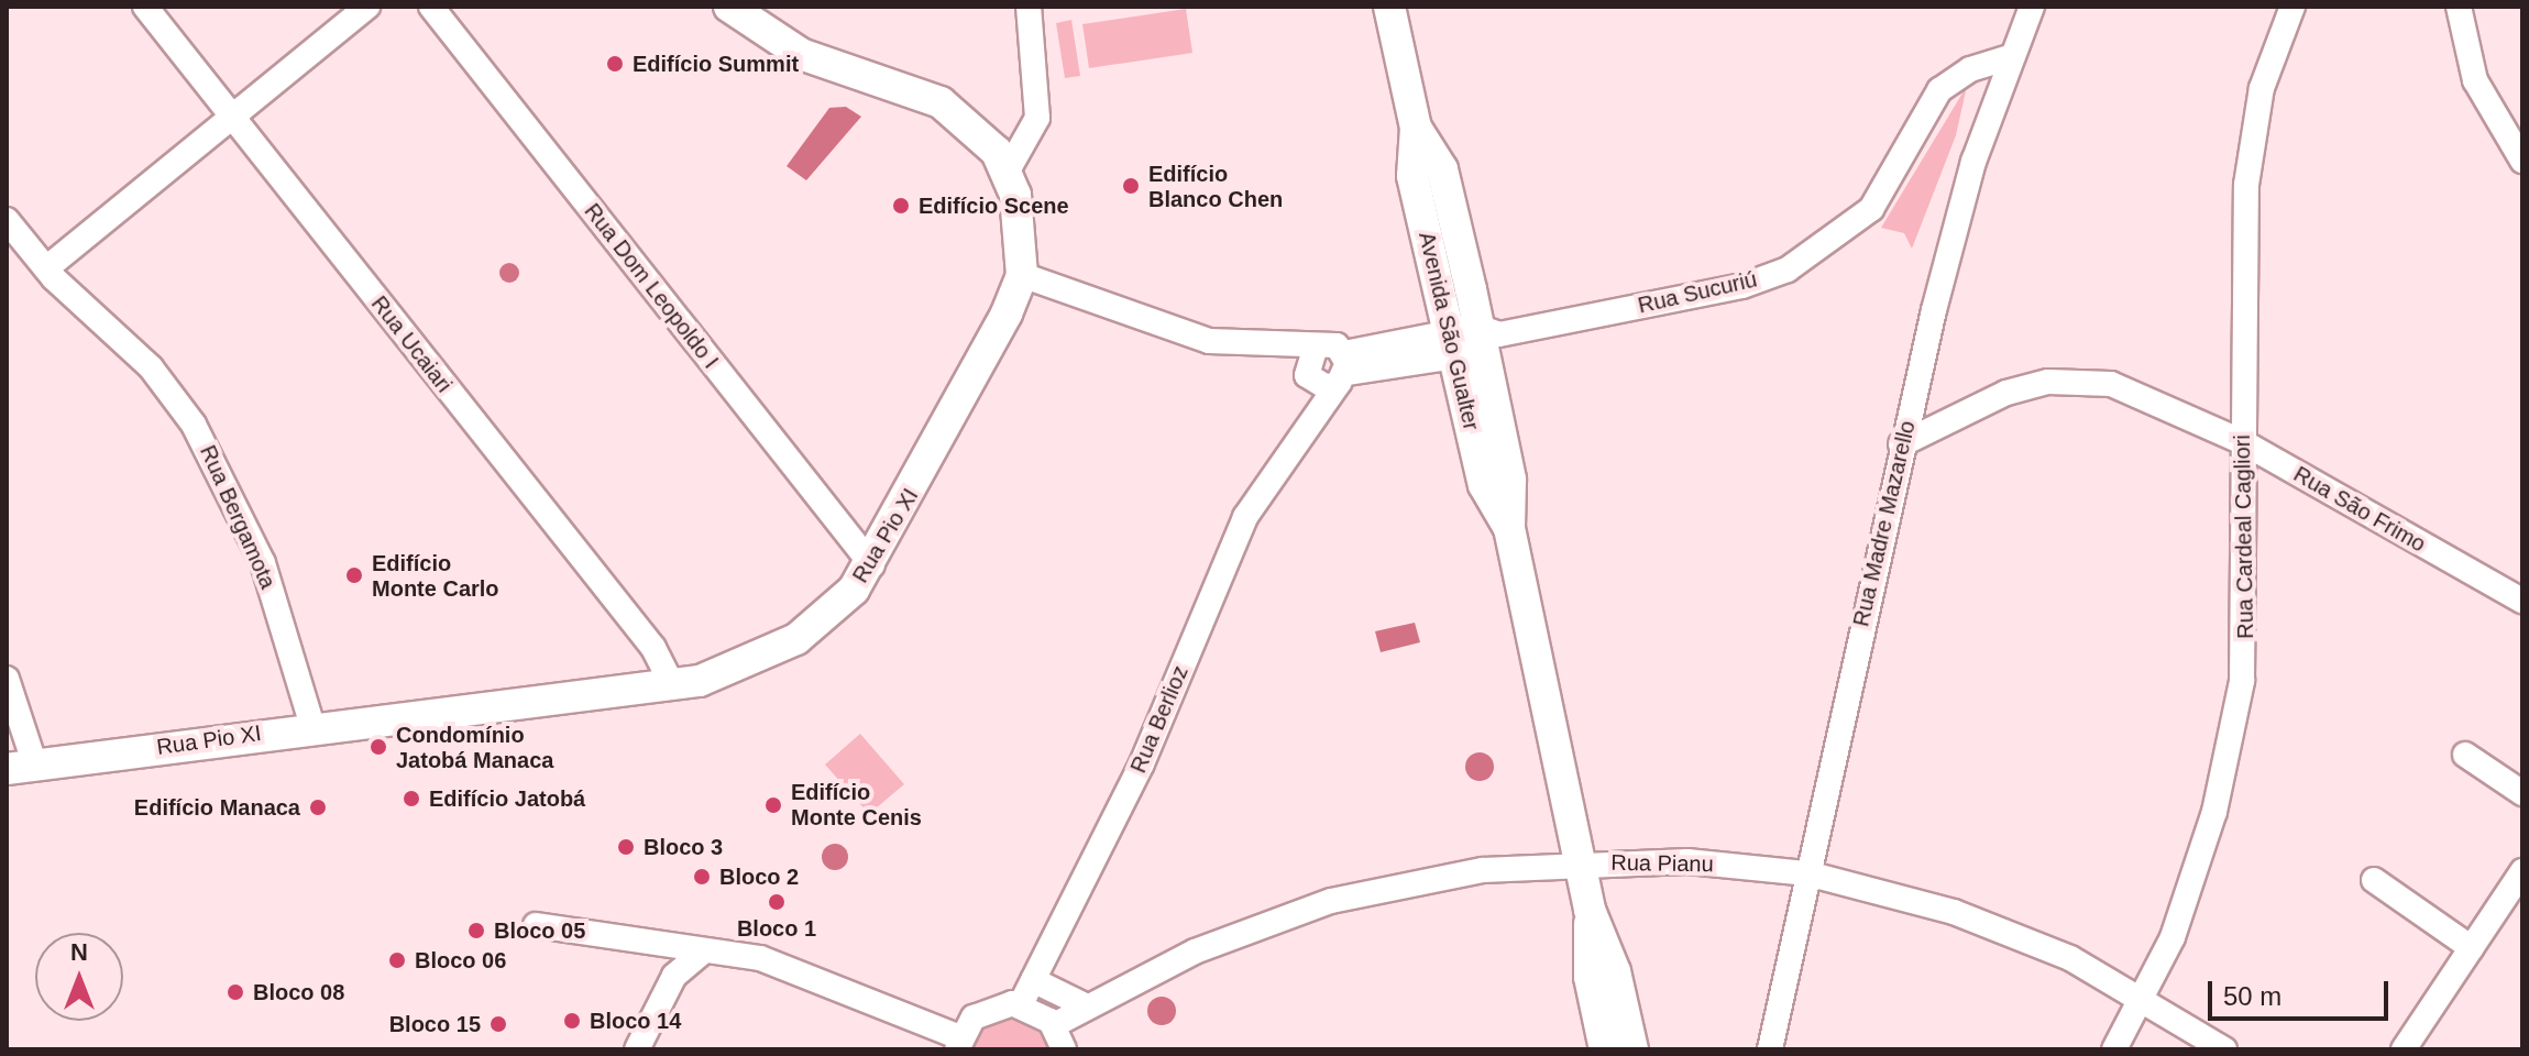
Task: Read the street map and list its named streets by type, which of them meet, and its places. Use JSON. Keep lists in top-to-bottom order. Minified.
{"streets":{"street":["Rua Dom Leopoldo I","Rua Sucuriú","Avenida São Gualter","Rua Ucaiari","Rua São Frimo","Rua Bergamota","Rua Madre Mazarello","Rua Pio XI","Rua Cardeal Cagliori","Rua Berlioz","Rua Pianu"]},"crossings":[["Rua Dom Leopoldo I","Rua Pio XI"],["Rua Sucuriú","Avenida São Gualter"],["Rua Sucuriú","Rua Madre Mazarello"],["Rua Sucuriú","Rua Berlioz"],["Avenida São Gualter","Rua Pianu"],["Rua Ucaiari","Rua Pio XI"],["Rua São Frimo","Rua Madre Mazarello"],["Rua São Frimo","Rua Cardeal Cagliori"],["Rua Bergamota","Rua Pio XI"],["Rua Madre Mazarello","Rua Pianu"],["Rua Cardeal Cagliori","Rua Pianu"]],"places":["Edifício Summit","Edifício Blanco Chen","Edifício Scene","Edifício Monte Carlo","Condomínio Jatobá Manaca","Edifício Jatobá","Edifício Monte Cenis","Edifício Manaca","Bloco 3","Bloco 2","Bloco 1","Bloco 05","Bloco 06","Bloco 08","Bloco 14","Bloco 15"],"scale_bar":"50 m","north":"top"}
